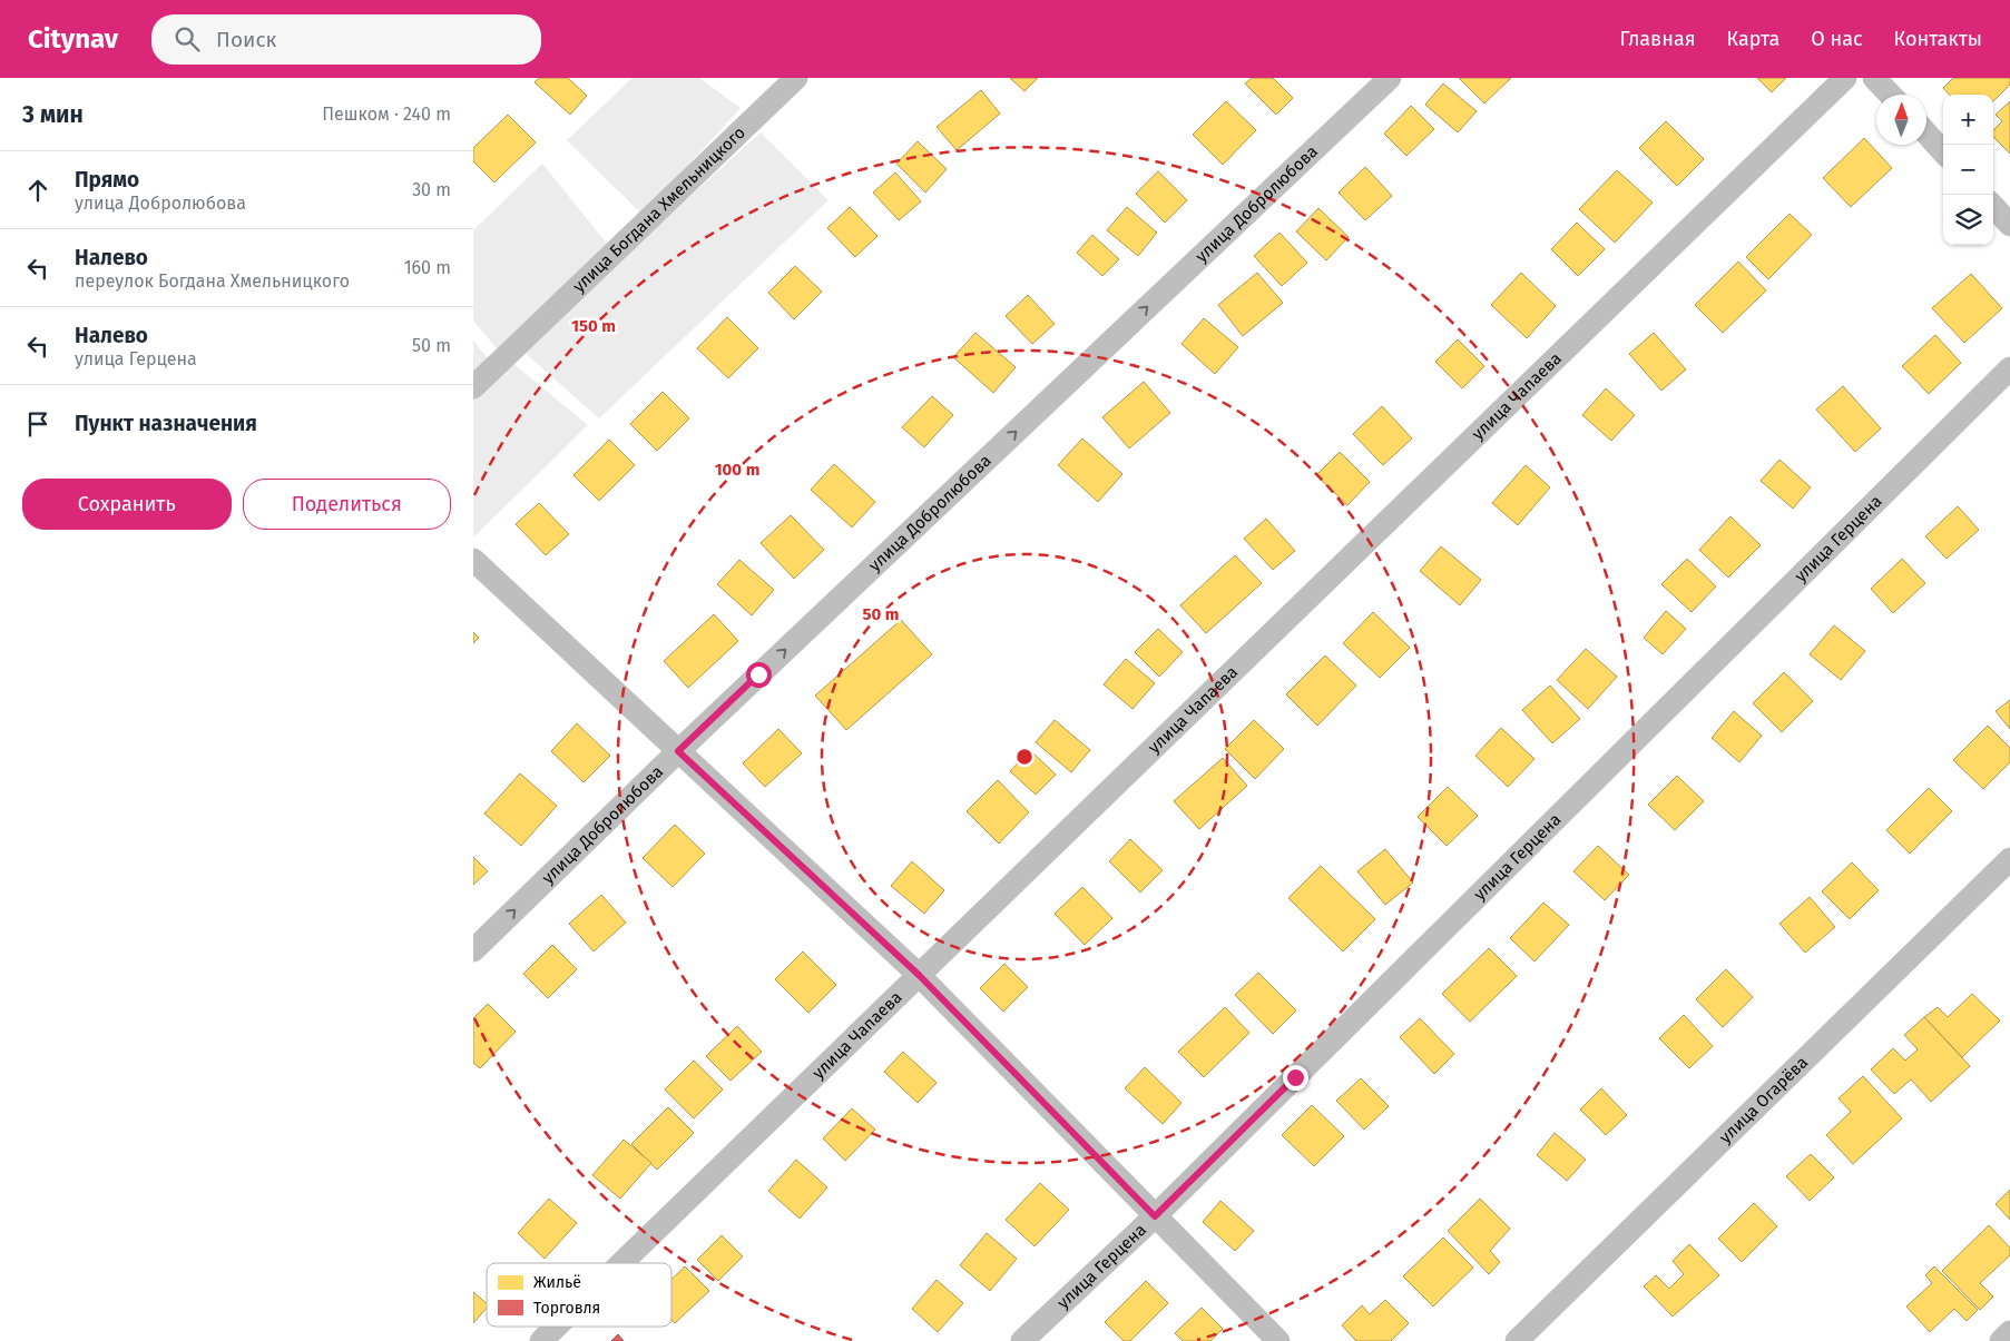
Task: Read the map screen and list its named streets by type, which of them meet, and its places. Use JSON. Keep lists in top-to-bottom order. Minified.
{"streets":{"street":["улица Добролюбова","улица Богдана Хмельницкого","улица Чапаева","улица Герцена","улица Огарёва"]},"one_way":["улица Добролюбова"],"legend":["Жильё","Торговля"],"north":"top","page":{"header":"Citynav","search":"Поиск","nav":["Главная","Карта","О нас","Контакты"],"heading":["3 мин","Пешком · 240 m"],"map_buttons":["+","−"],"list":[["Прямо","улица Добролюбова","30 m"],["Налево","переулок Богдана Хмельницкого","160 m"],["Налево","улица Герцена","50 m"],"Пункт назначения"],"buttons":["Сохранить","Поделиться"]},"rings":["150 m","100 m","50 m"]}
